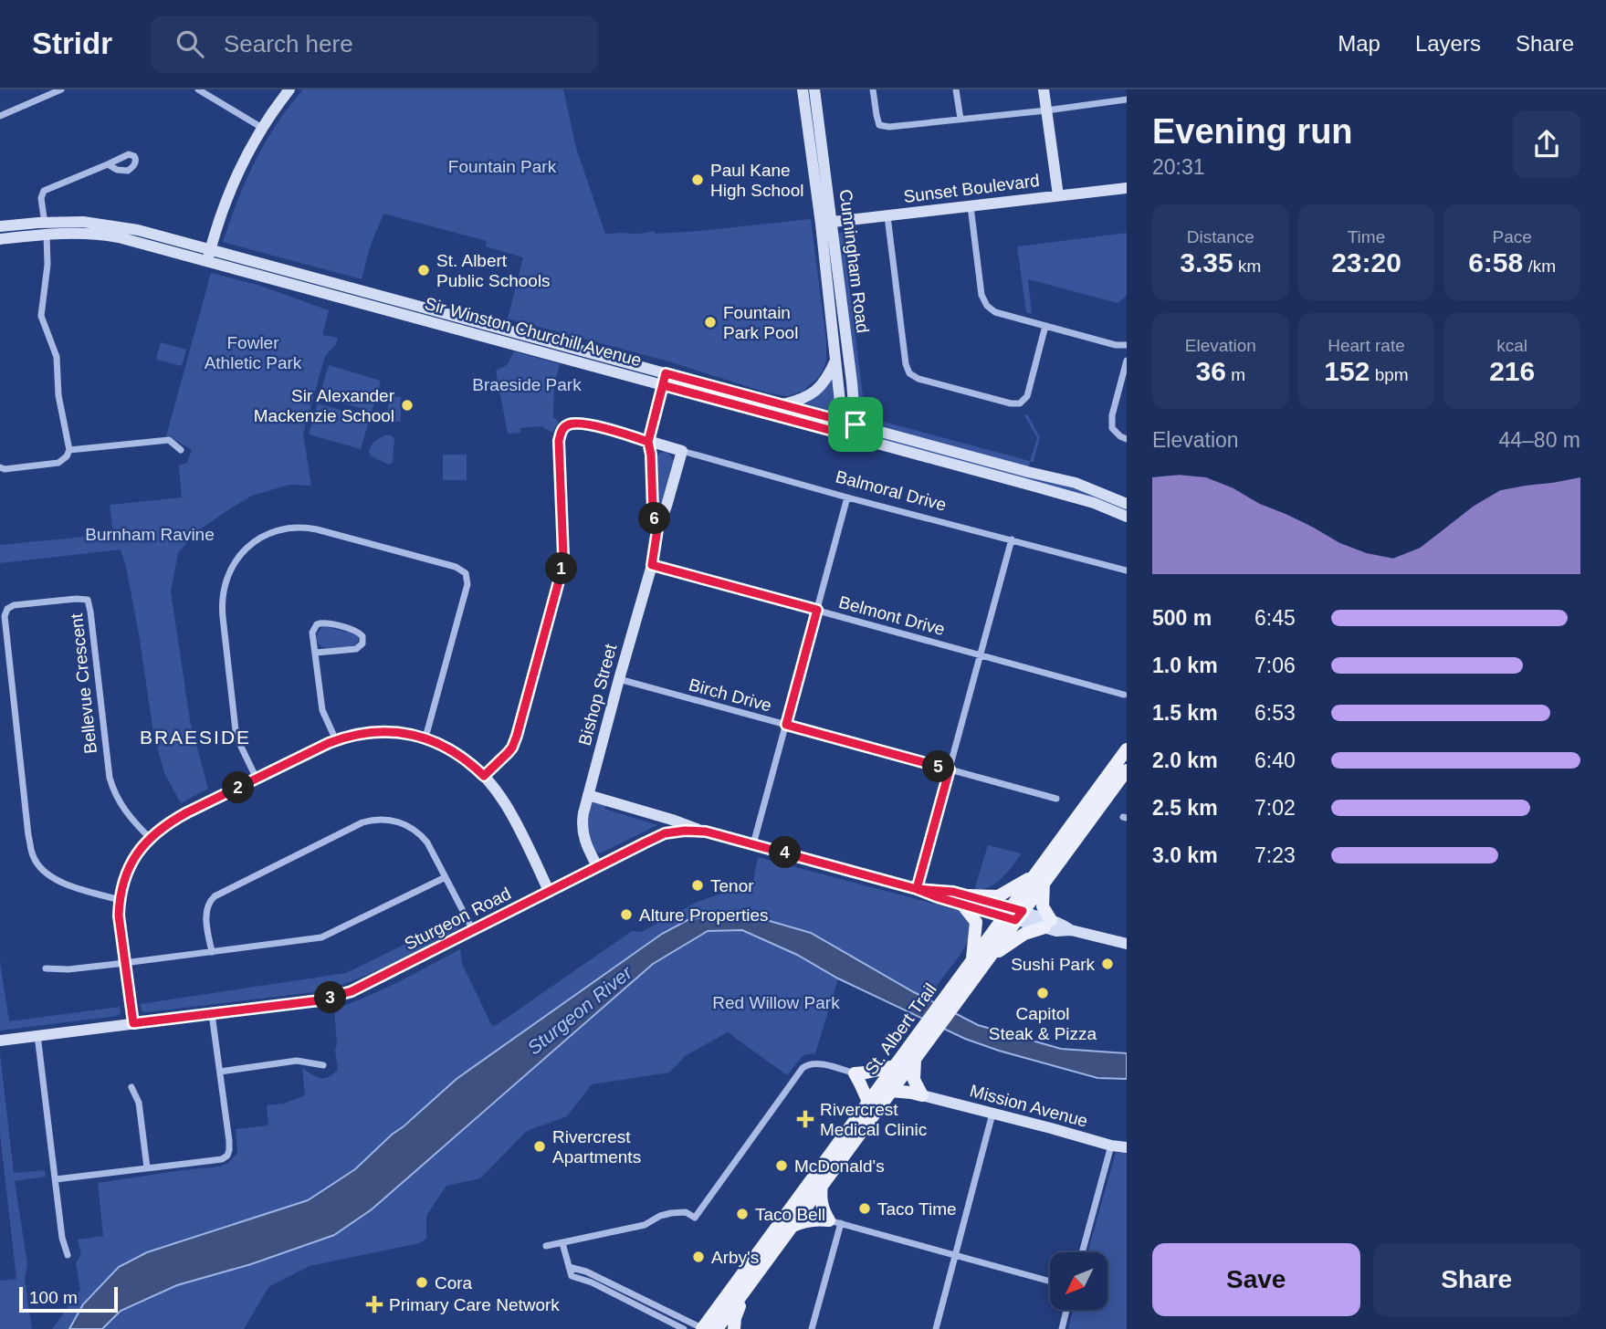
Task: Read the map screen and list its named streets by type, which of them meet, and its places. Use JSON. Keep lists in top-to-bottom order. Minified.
{"streets":{"main road":["Sunset Boulevard","Cunningham Road","Sir Winston Churchill Avenue","Balmoral Drive","Bishop Street","Sturgeon Road","St. Albert Trail","Mission Avenue"],"street":["Belmont Drive","Bellevue Crescent","Birch Drive"]},"crossings":[["Sunset Boulevard","Cunningham Road"],["Cunningham Road","Sir Winston Churchill Avenue"],["Sir Winston Churchill Avenue","Bishop Street"],["Balmoral Drive","Bishop Street"],["Belmont Drive","Bishop Street"],["Bishop Street","Birch Drive"],["Bishop Street","Sturgeon Road"],["Sturgeon Road","St. Albert Trail"]],"districts":["BRAESIDE"],"water":["Sturgeon River"],"parks":["Fountain Park","Fowler Athletic Park","Braeside Park","Burnham Ravine","Red Willow Park"],"places":{"other":["Paul Kane High School","St. Albert Public Schools","Fountain Park Pool","Sir Alexander Mackenzie School","Tenor","Alture Properties","Sushi Park","Capitol Steak & Pizza","Rivercrest Apartments","McDonald's","Taco Time","Taco Bell","Arby's","Cora"],"health":["Rivercrest Medical Clinic","Primary Care Network"]},"scale_bar":"100 m","north":"bottom left","page":{"header":"Stridr","search":"Search here","nav":["Map","Layers","Share"],"heading":["Evening run","20:31"],"stats":[["Distance","3.35 km"],["Time","23:20"],["Pace","6:58 /km"],["Elevation","36 m"],["Heart rate","152 bpm"],["kcal","216"]],"chart":["Elevation","44–80 m"],"pins":["6","1","5","2","4","3"],"list":[{"name":"500 m","note":"6:45"},{"name":"1.0 km","note":"7:06"},{"name":"1.5 km","note":"6:53"},{"name":"2.0 km","note":"6:40"},{"name":"2.5 km","note":"7:02"},{"name":"3.0 km","note":"7:23"}],"buttons":["Save","Share"],"scale":"100 m"}}
